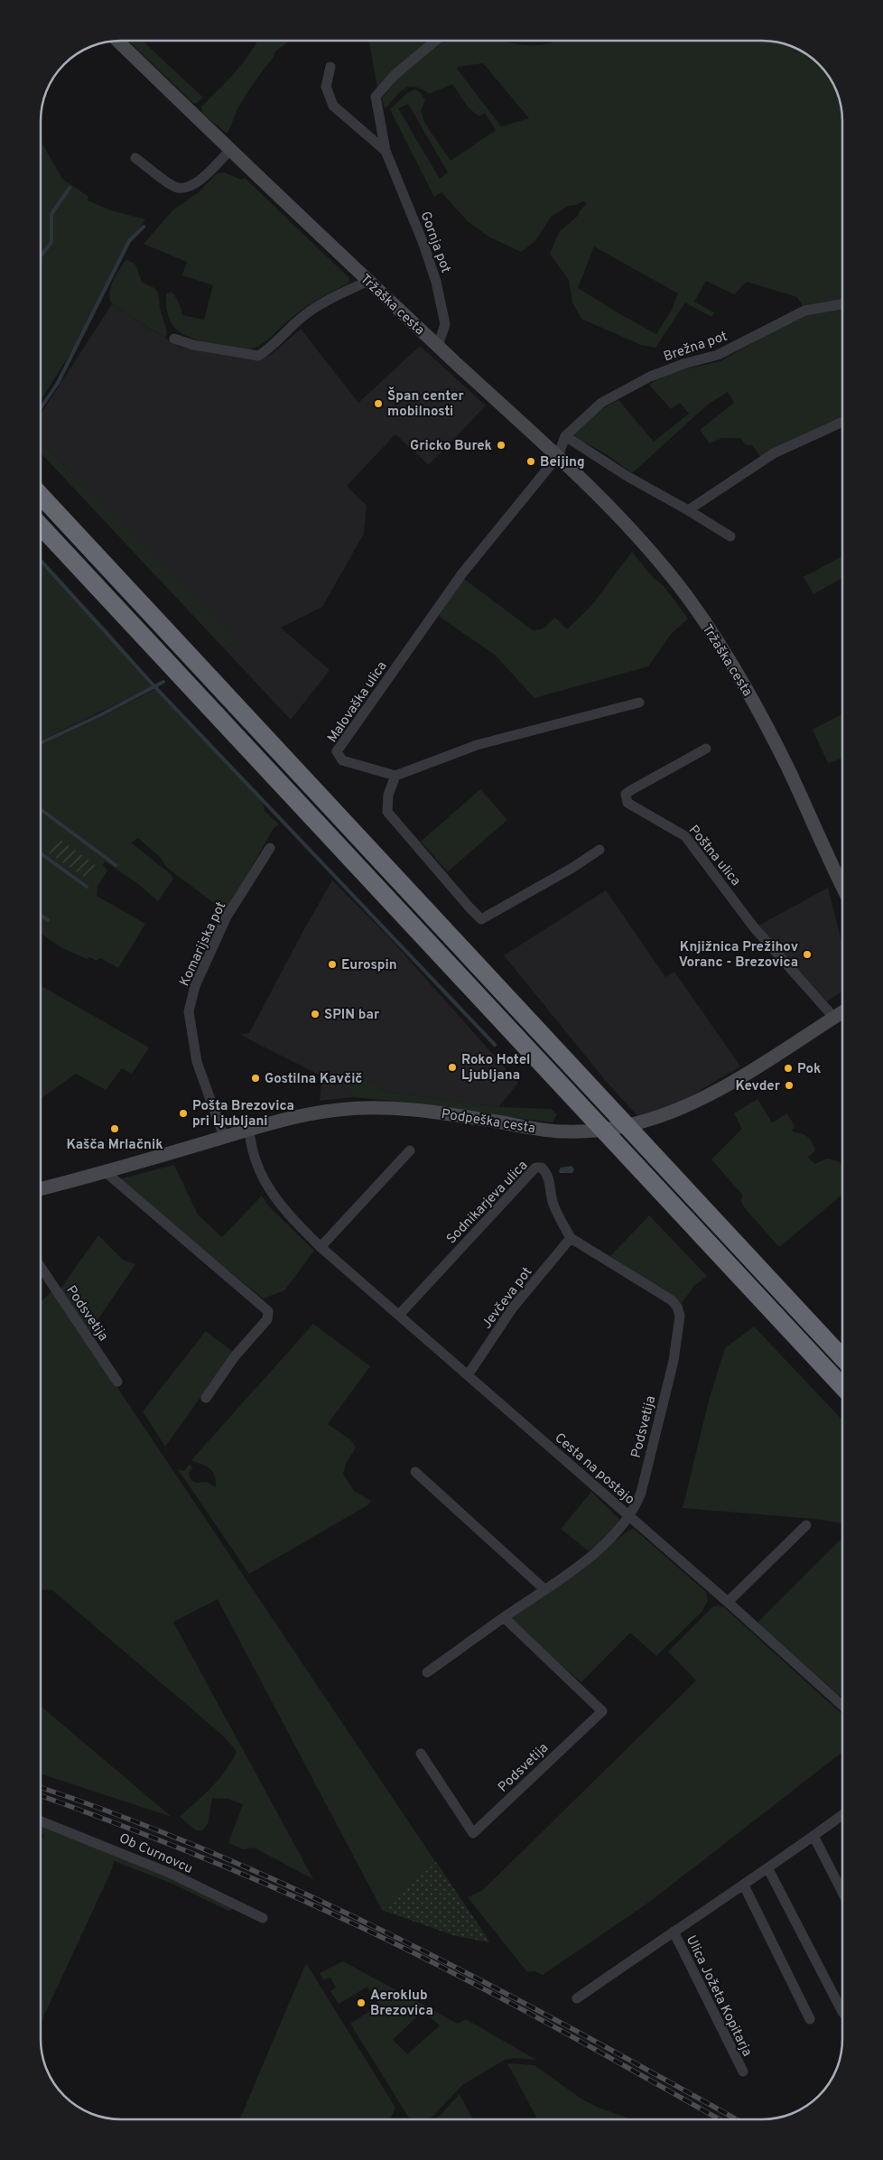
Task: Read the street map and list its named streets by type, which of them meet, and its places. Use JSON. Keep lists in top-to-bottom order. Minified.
{"streets":{"main road":["Tržaška cesta","Podpeška cesta"],"street":["Gornja pot","Brežna pot","Malovaška ulica","Poštna ulica","Komarijska pot","Sodnikarjeva ulica","Jevčeva pot","Podsvetija","Cesta na postajo","Ob Curnovcu","Ulica Jožeta Kopitarja"]},"crossings":[["Gornja pot","Tržaška cesta"],["Tržaška cesta","Malovaška ulica"],["Poštna ulica","Podpeška cesta"],["Komarijska pot","Podpeška cesta"],["Podpeška cesta","Cesta na postajo"],["Sodnikarjeva ulica","Jevčeva pot"],["Sodnikarjeva ulica","Podsvetija"],["Sodnikarjeva ulica","Cesta na postajo"],["Jevčeva pot","Podsvetija"],["Jevčeva pot","Cesta na postajo"],["Podsvetija","Cesta na postajo"]],"places":["Špan center mobilnosti","Gricko Burek","Beijing","Knjižnica Prežihov Voranc - Brezovica","Eurospin","SPIN bar","Roko Hotel Ljubljana","Pok","Gostilna Kavčič","Kevder","Pošta Brezovica pri Ljubljani","Kašča Mrlačnik","Aeroklub Brezovica"]}
